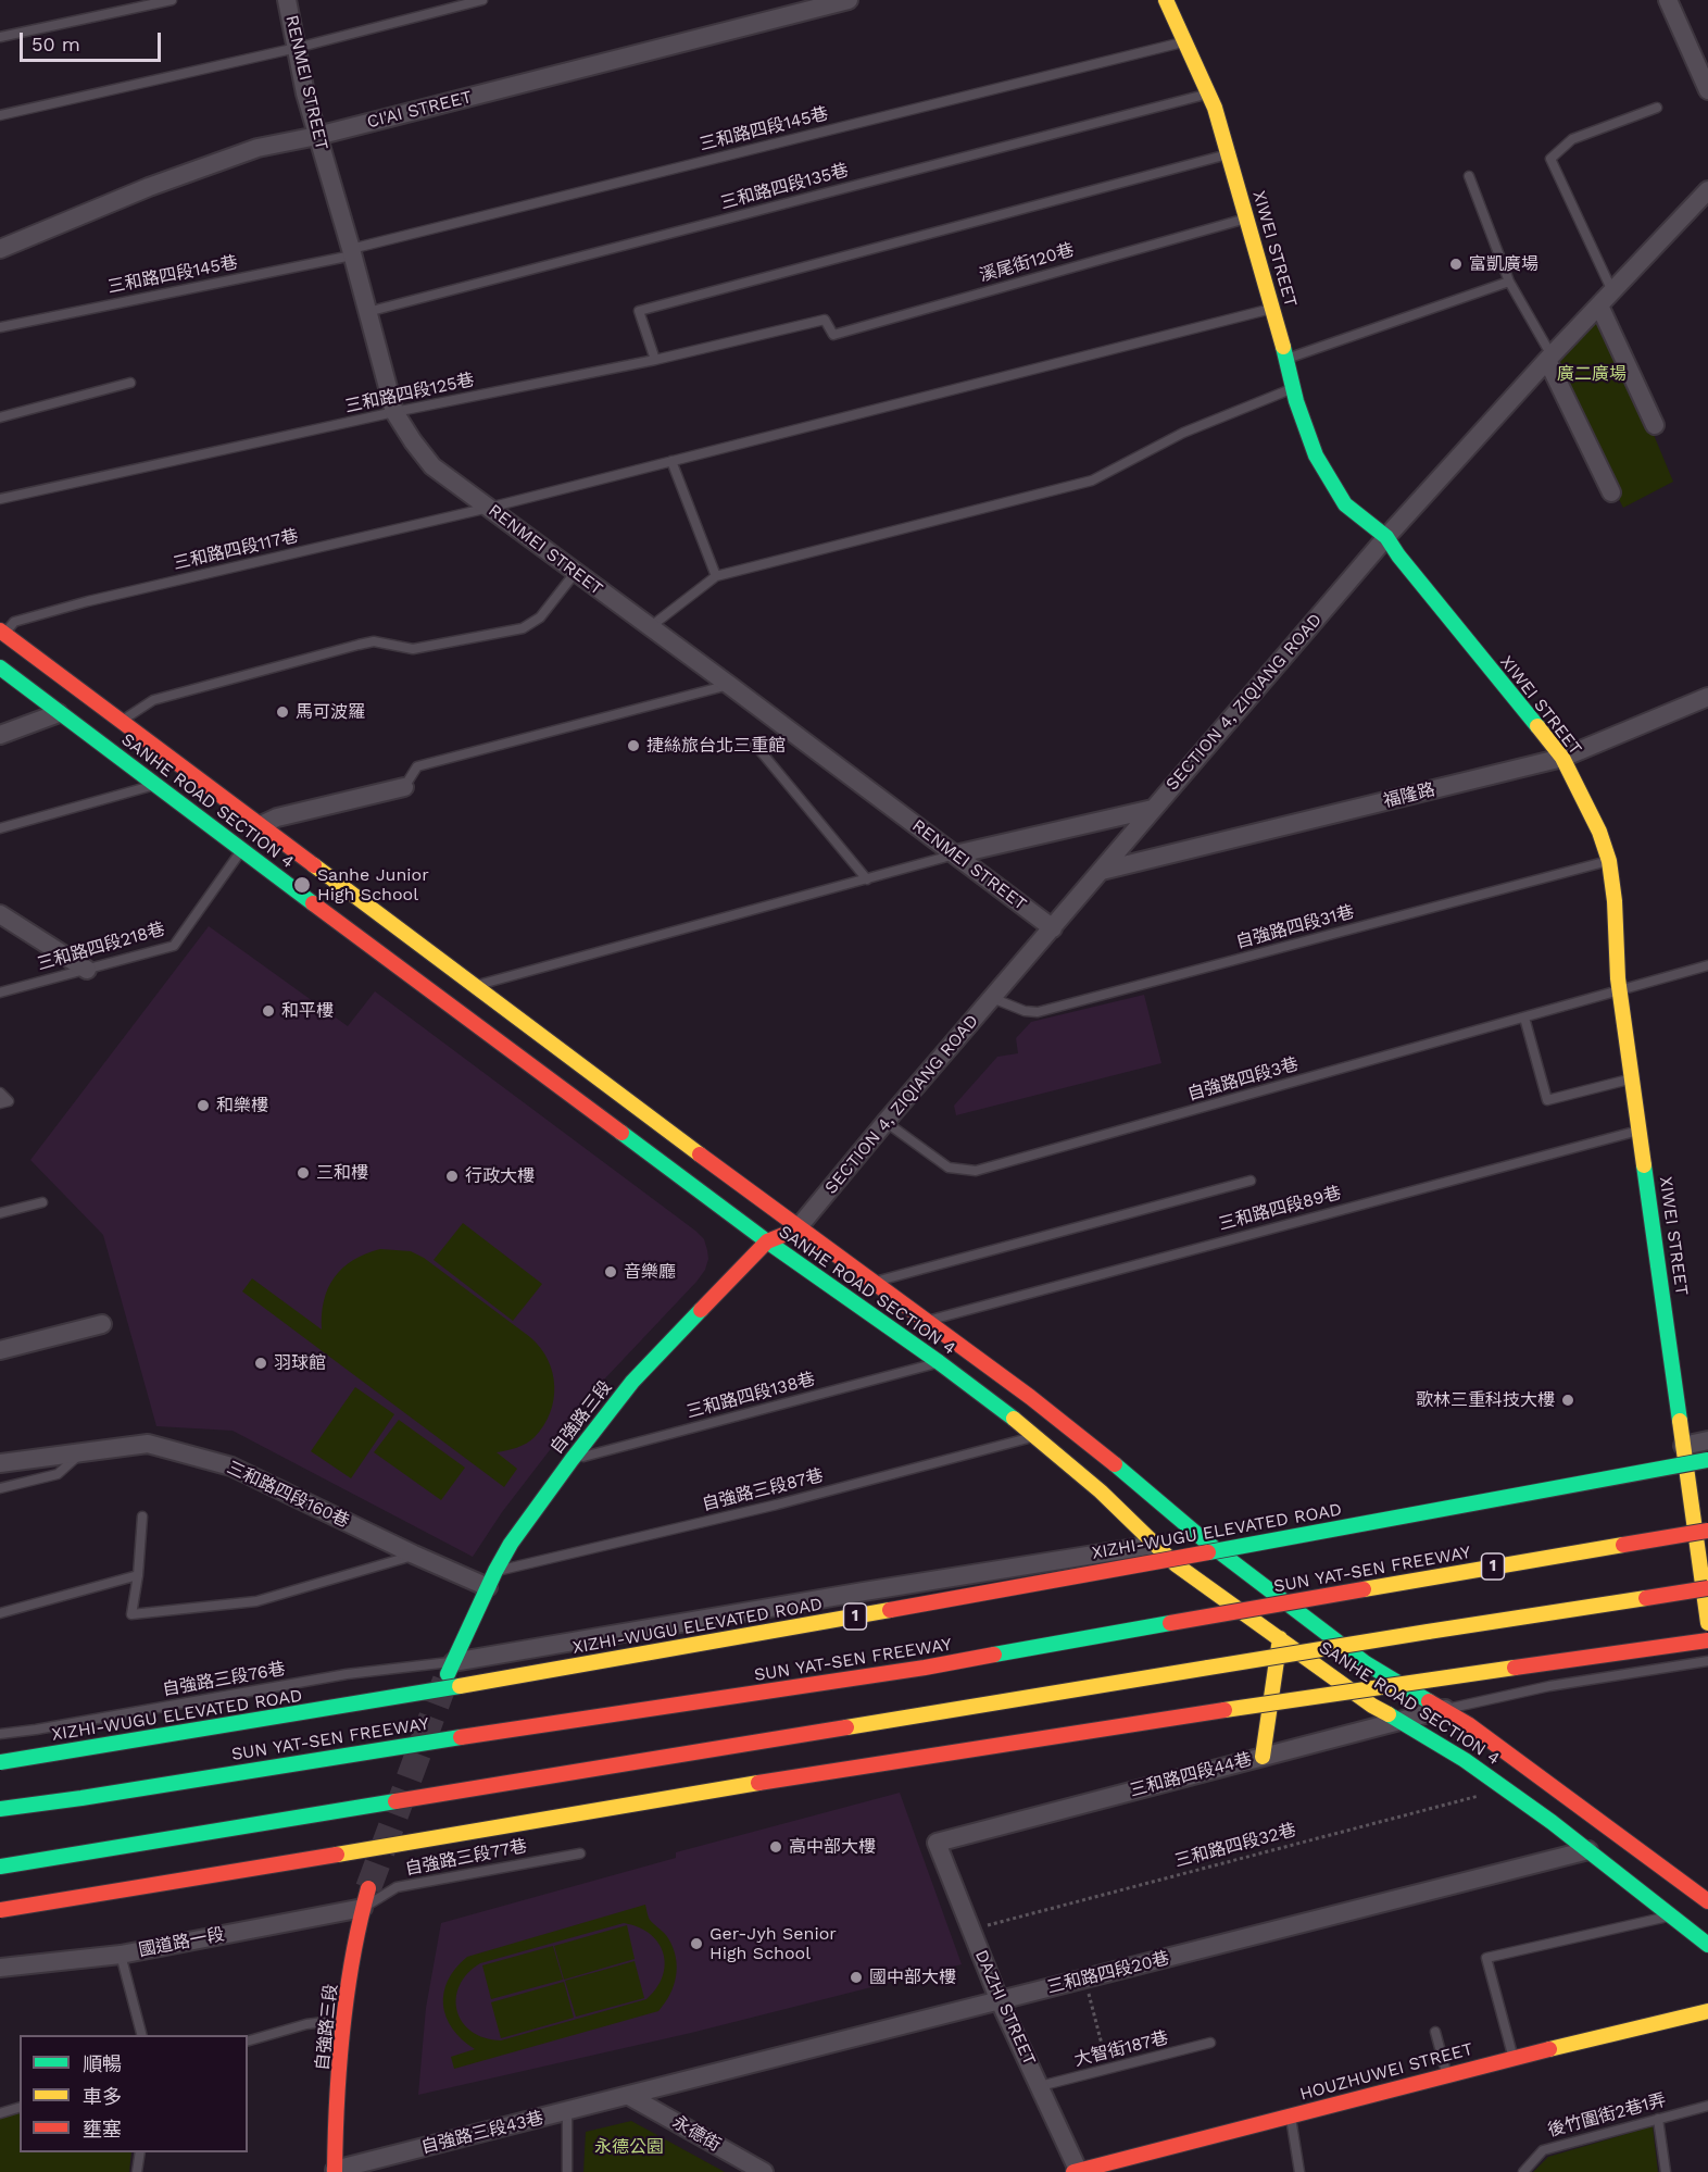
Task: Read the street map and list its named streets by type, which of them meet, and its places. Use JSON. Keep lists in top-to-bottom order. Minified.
{"streets":{"main road":["XIWEI STREET","SANHE ROAD SECTION 4","自強路三段","XIZHI-WUGU ELEVATED ROAD","1","SUN YAT-SEN FREEWAY","HOUZHUWEI STREET"],"street":["RENMEI STREET","CI'AI STREET","SECTION 4, ZIQIANG ROAD","福隆路","三和路四段160巷","三和路四段44巷","國道路一段","三和路四段20巷","DAZHI STREET","自強路三段43巷","永德街"],"lane":["三和路四段145巷","三和路四段135巷","溪尾街120巷","三和路四段125巷","三和路四段117巷","自強路四段31巷","三和路四段218巷","自強路四段3巷","三和路四段89巷","三和路四段138巷","自強路三段87巷","自強路三段76巷","自強路三段77巷","大智街187巷","後竹圍街2巷1弄"],"path":["三和路四段32巷"]},"crossings":[["RENMEI STREET","CI'AI STREET"],["RENMEI STREET","三和路四段145巷"],["RENMEI STREET","三和路四段135巷"],["RENMEI STREET","三和路四段125巷"],["RENMEI STREET","三和路四段117巷"],["RENMEI STREET","SECTION 4, ZIQIANG ROAD"],["三和路四段145巷","XIWEI STREET"],["三和路四段135巷","XIWEI STREET"],["XIWEI STREET","溪尾街120巷"],["XIWEI STREET","三和路四段117巷"],["XIWEI STREET","SECTION 4, ZIQIANG ROAD"],["XIWEI STREET","福隆路"],["XIWEI STREET","自強路四段31巷"],["XIWEI STREET","自強路四段3巷"],["XIWEI STREET","三和路四段89巷"],["溪尾街120巷","三和路四段125巷"],["三和路四段117巷","SANHE ROAD SECTION 4"],["SECTION 4, ZIQIANG ROAD","福隆路"],["SECTION 4, ZIQIANG ROAD","SANHE ROAD SECTION 4"],["SECTION 4, ZIQIANG ROAD","自強路四段31巷"],["SECTION 4, ZIQIANG ROAD","自強路四段3巷"],["SECTION 4, ZIQIANG ROAD","自強路三段"],["SANHE ROAD SECTION 4","三和路四段218巷"],["SANHE ROAD SECTION 4","三和路四段89巷"],["SANHE ROAD SECTION 4","三和路四段138巷"],["SANHE ROAD SECTION 4","自強路三段"],["SANHE ROAD SECTION 4","自強路三段87巷"],["SANHE ROAD SECTION 4","三和路四段44巷"],["SANHE ROAD SECTION 4","三和路四段32巷"],["SANHE ROAD SECTION 4","三和路四段20巷"],["三和路四段138巷","自強路三段"],["自強路三段","自強路三段87巷"],["自強路三段","三和路四段160巷"],["自強路三段","自強路三段76巷"],["自強路三段","自強路三段77巷"],["自強路三段","國道路一段"],["自強路三段","自強路三段43巷"],["自強路三段87巷","三和路四段160巷"],["三和路四段44巷","DAZHI STREET"],["三和路四段32巷","DAZHI STREET"],["自強路三段77巷","國道路一段"],["三和路四段20巷","DAZHI STREET"],["三和路四段20巷","自強路三段43巷"],["三和路四段20巷","永德街"],["DAZHI STREET","大智街187巷"],["DAZHI STREET","HOUZHUWEI STREET"],["自強路三段43巷","永德街"]],"parks":["廣二廣場","永德公園"],"places":["富凱廣場","馬可波羅","捷絲旅台北三重館","Sanhe Junior High School","和平樓","和樂樓","三和樓","行政大樓","音樂廳","羽球館","歌林三重科技大樓","高中部大樓","Ger-Jyh Senior High School","國中部大樓"],"legend":["順暢","車多","壅塞"],"scale_bar":"50 m"}
